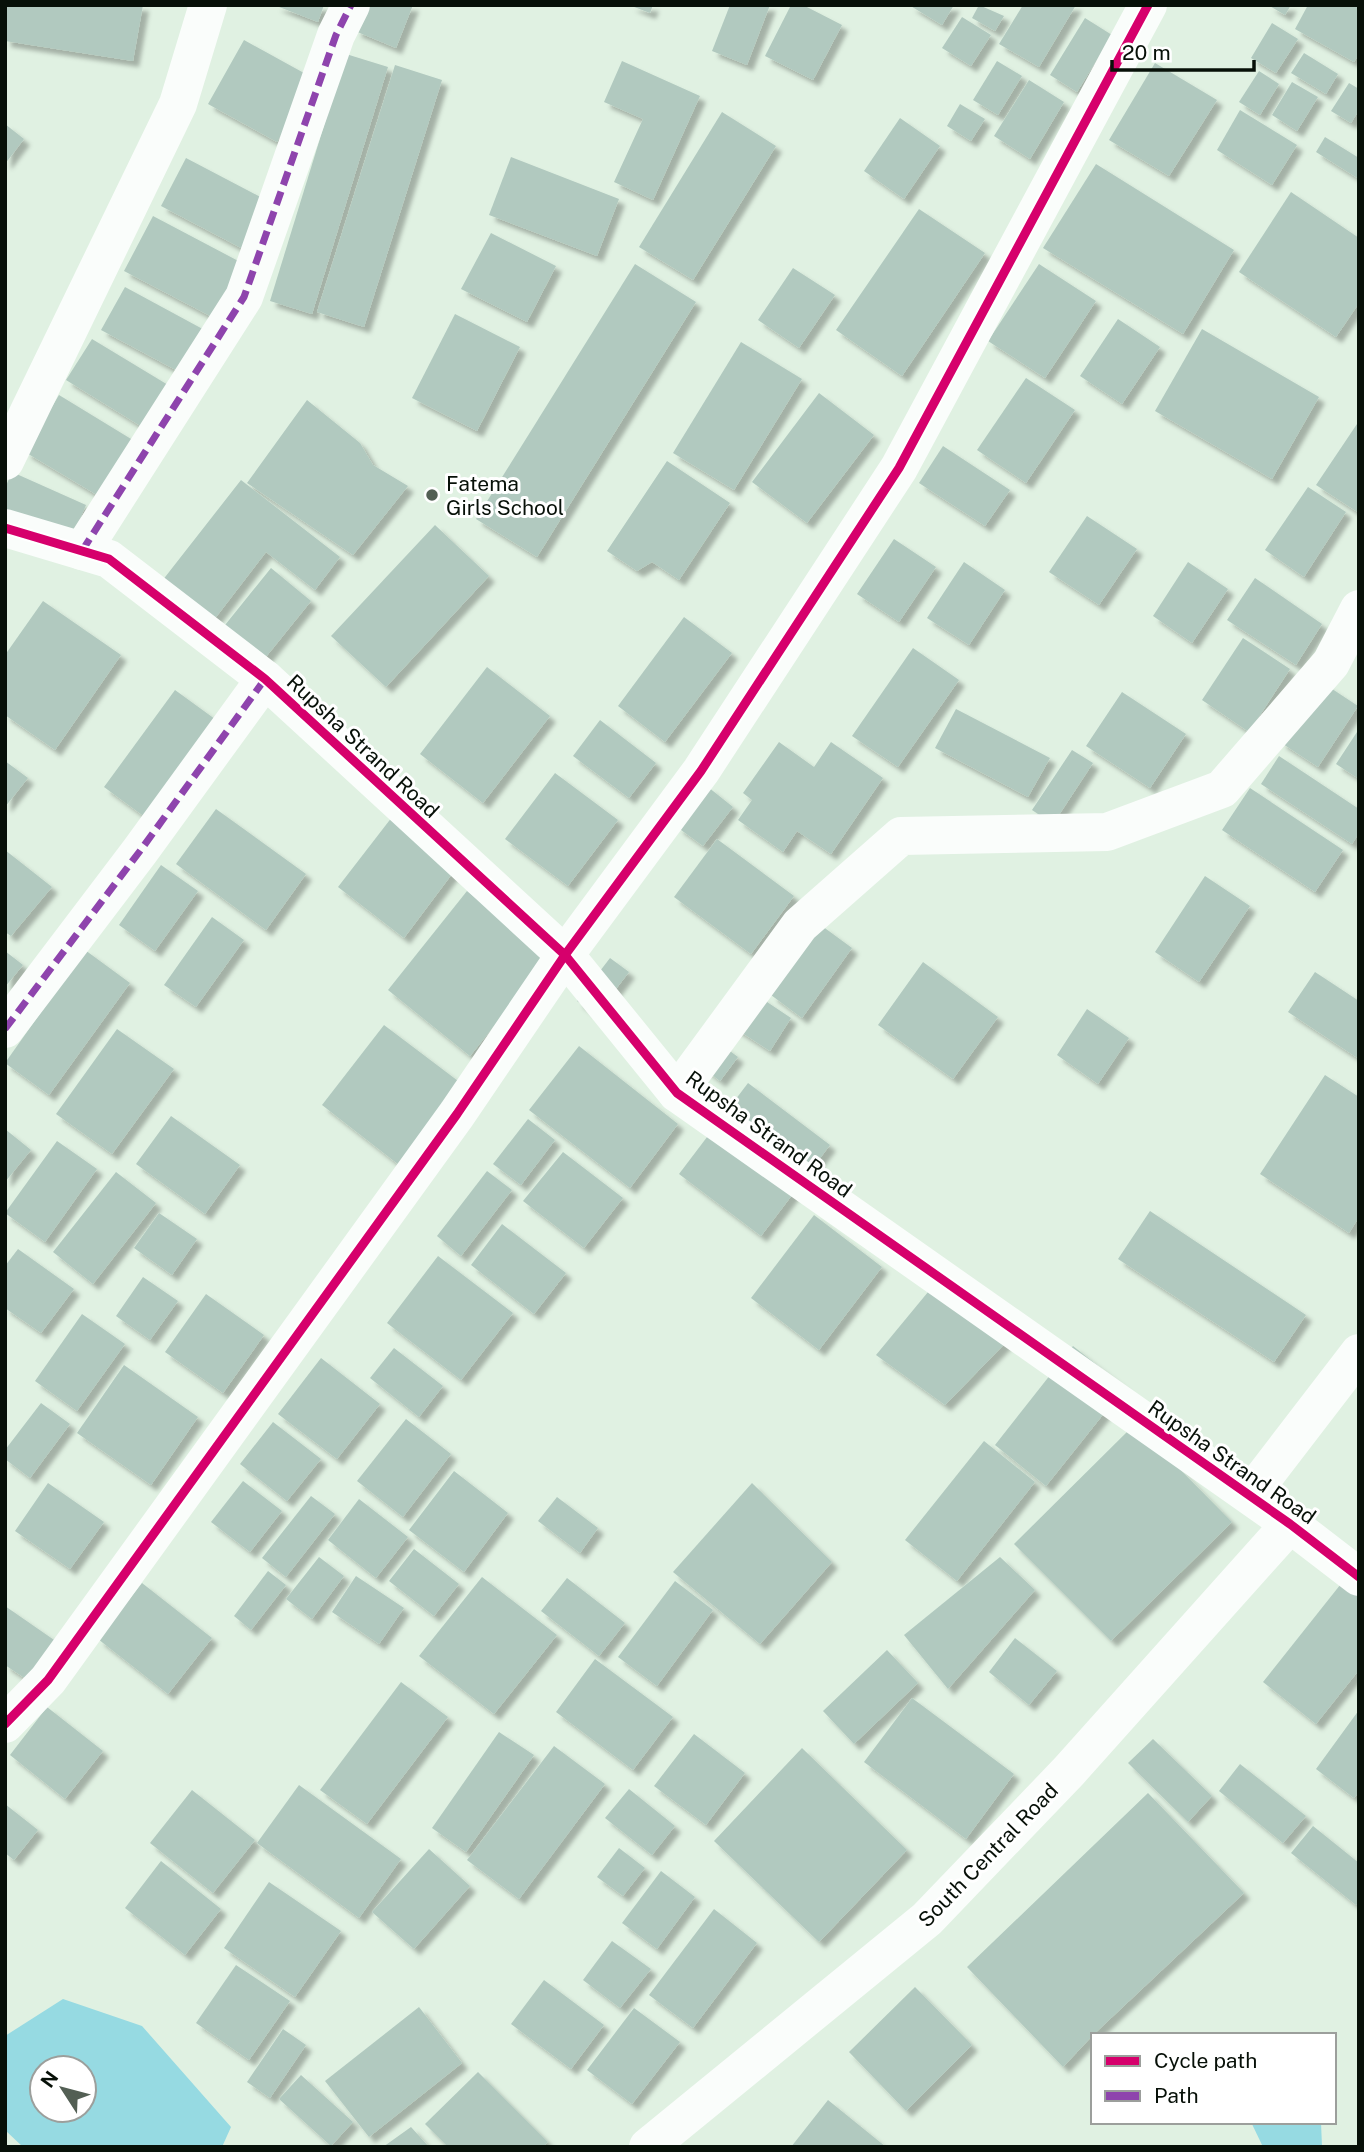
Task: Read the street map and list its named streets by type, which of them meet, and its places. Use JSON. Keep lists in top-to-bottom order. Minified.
{"streets":{"street":["Rupsha Strand Road","South Central Road"]},"crossings":[["Rupsha Strand Road","South Central Road"]],"places":["Fatema Girls School"],"legend":["Cycle path","Path"],"scale_bar":"20 m","north":"top left"}
